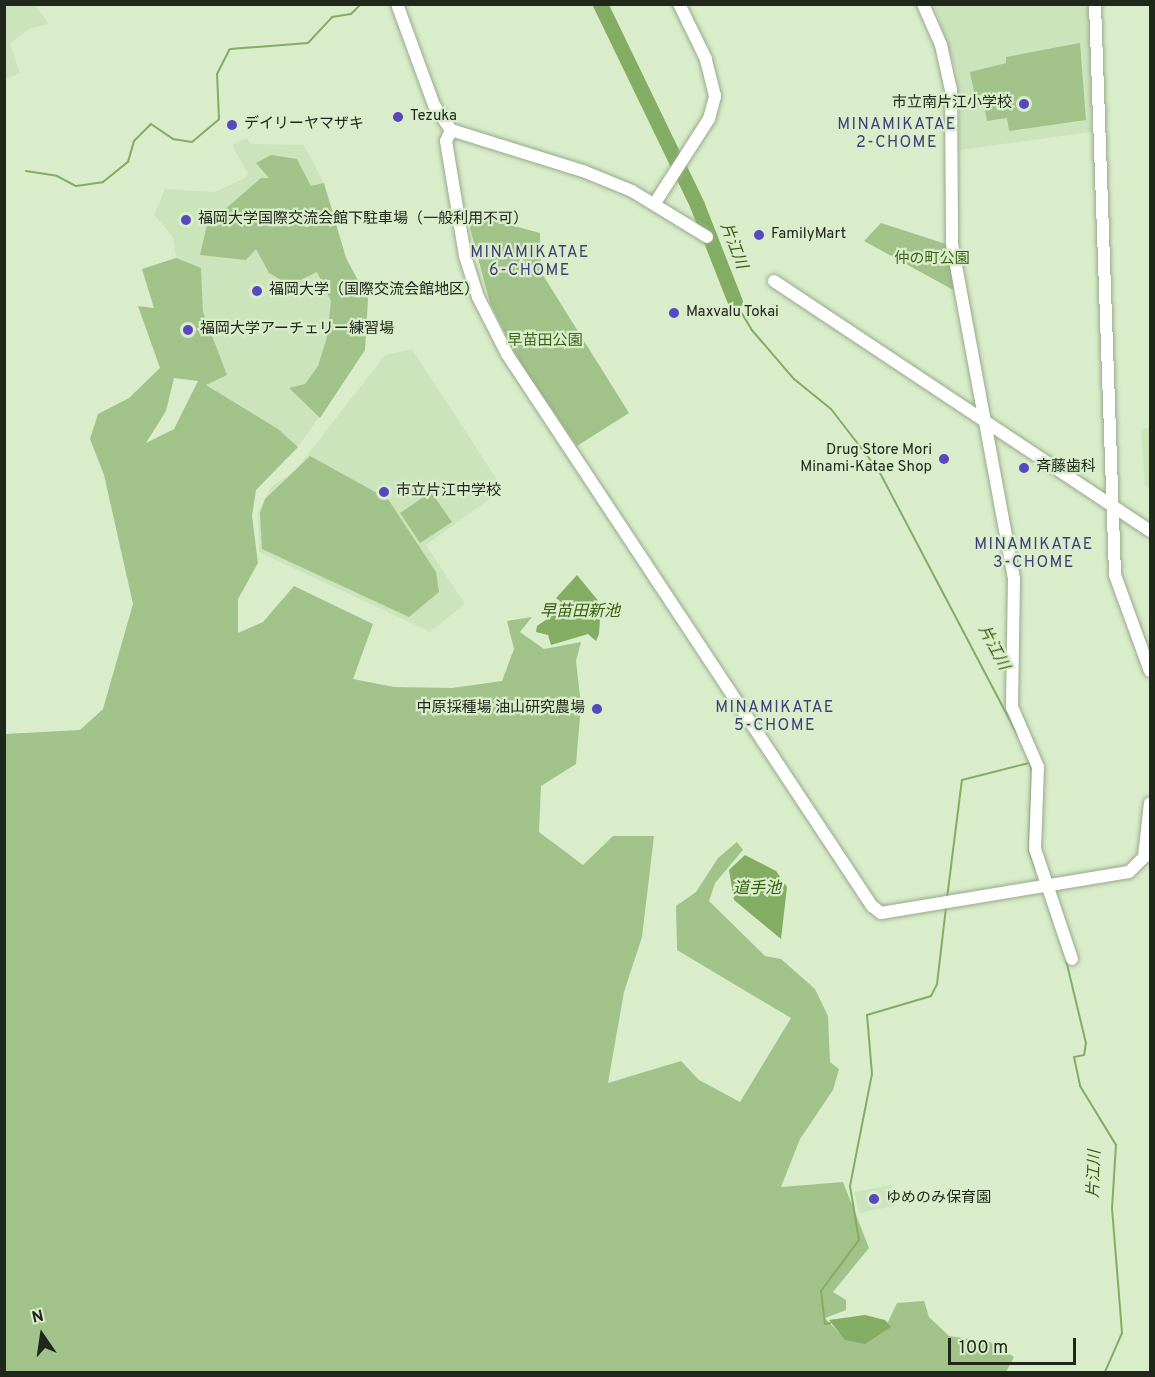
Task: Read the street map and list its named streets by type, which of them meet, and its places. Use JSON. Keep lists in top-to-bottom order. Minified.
{"districts":["MINAMIKATAE 2-CHOME","MINAMIKATAE 6-CHOME","MINAMIKATAE 3-CHOME","MINAMIKATAE 5-CHOME"],"water":["片江川","早苗田新池","道手池"],"parks":["仲の町公園","早苗田公園"],"places":["市立南片江小学校","Tezuka","デイリーヤマザキ","福岡大学国際交流会館下駐車場（一般利用不可）","FamilyMart","福岡大学（国際交流会館地区）","Maxvalu Tokai","福岡大学アーチェリー練習場","Drug Store Mori Minami-Katae Shop","斉藤歯科","市立片江中学校","中原採種場 油山研究農場","ゆめのみ保育園"],"scale_bar":"100 m","north":"top"}
